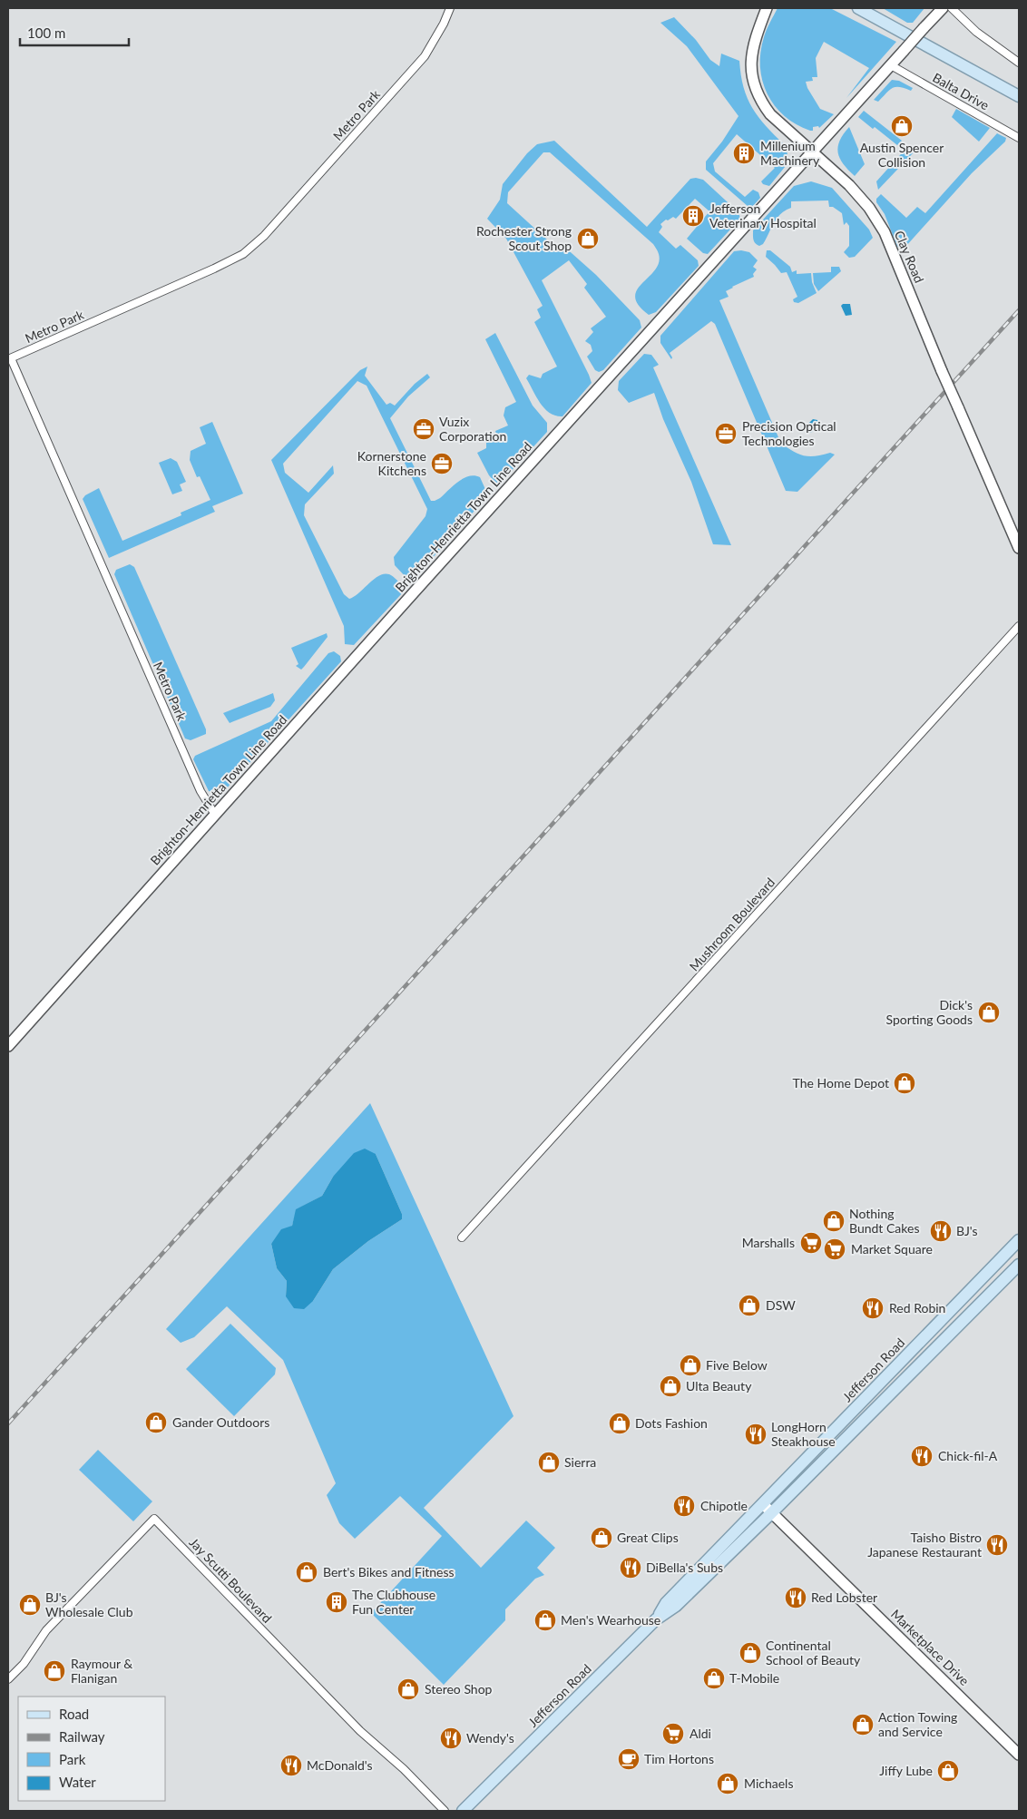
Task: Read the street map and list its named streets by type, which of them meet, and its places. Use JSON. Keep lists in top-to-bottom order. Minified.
{"streets":{"main road":["Jefferson Road"],"street":["Balta Drive","Metro Park","Clay Road","Brighton-Henrietta Town Line Road","Mushroom Boulevard","Jay Scutti Boulevard","Marketplace Drive"]},"crossings":[["Balta Drive","Brighton-Henrietta Town Line Road"],["Metro Park","Brighton-Henrietta Town Line Road"],["Clay Road","Brighton-Henrietta Town Line Road"],["Jefferson Road","Marketplace Drive"]],"places":{"shop":["Austin Spencer Collision","Rochester Strong Scout Shop","Dick's Sporting Goods","The Home Depot","Nothing Bundt Cakes","DSW","Five Below","Ulta Beauty","Gander Outdoors","Dots Fashion","Sierra","Great Clips","Bert's Bikes and Fitness","BJ's Wholesale Club","Men's Wearhouse","Continental School of Beauty","Raymour & Flanigan","T-Mobile","Stereo Shop","Action Towing and Service","Jiffy Lube","Michaels"],"building":["Millenium Machinery","Jefferson Veterinary Hospital","The Clubhouse Fun Center"],"office":["Vuzix Corporation","Precision Optical Technologies","Kornerstone Kitchens"],"restaurant":["BJ's","Red Robin","LongHorn Steakhouse","Chick-fil-A","Chipotle","Taisho Bistro Japanese Restaurant","DiBella's Subs","Red Lobster","Wendy's","McDonald's"],"supermarket":["Marshalls","Market Square","Aldi"],"cafe":["Tim Hortons"]},"legend":["Road","Railway","Park","Water"],"scale_bar":"100 m"}
